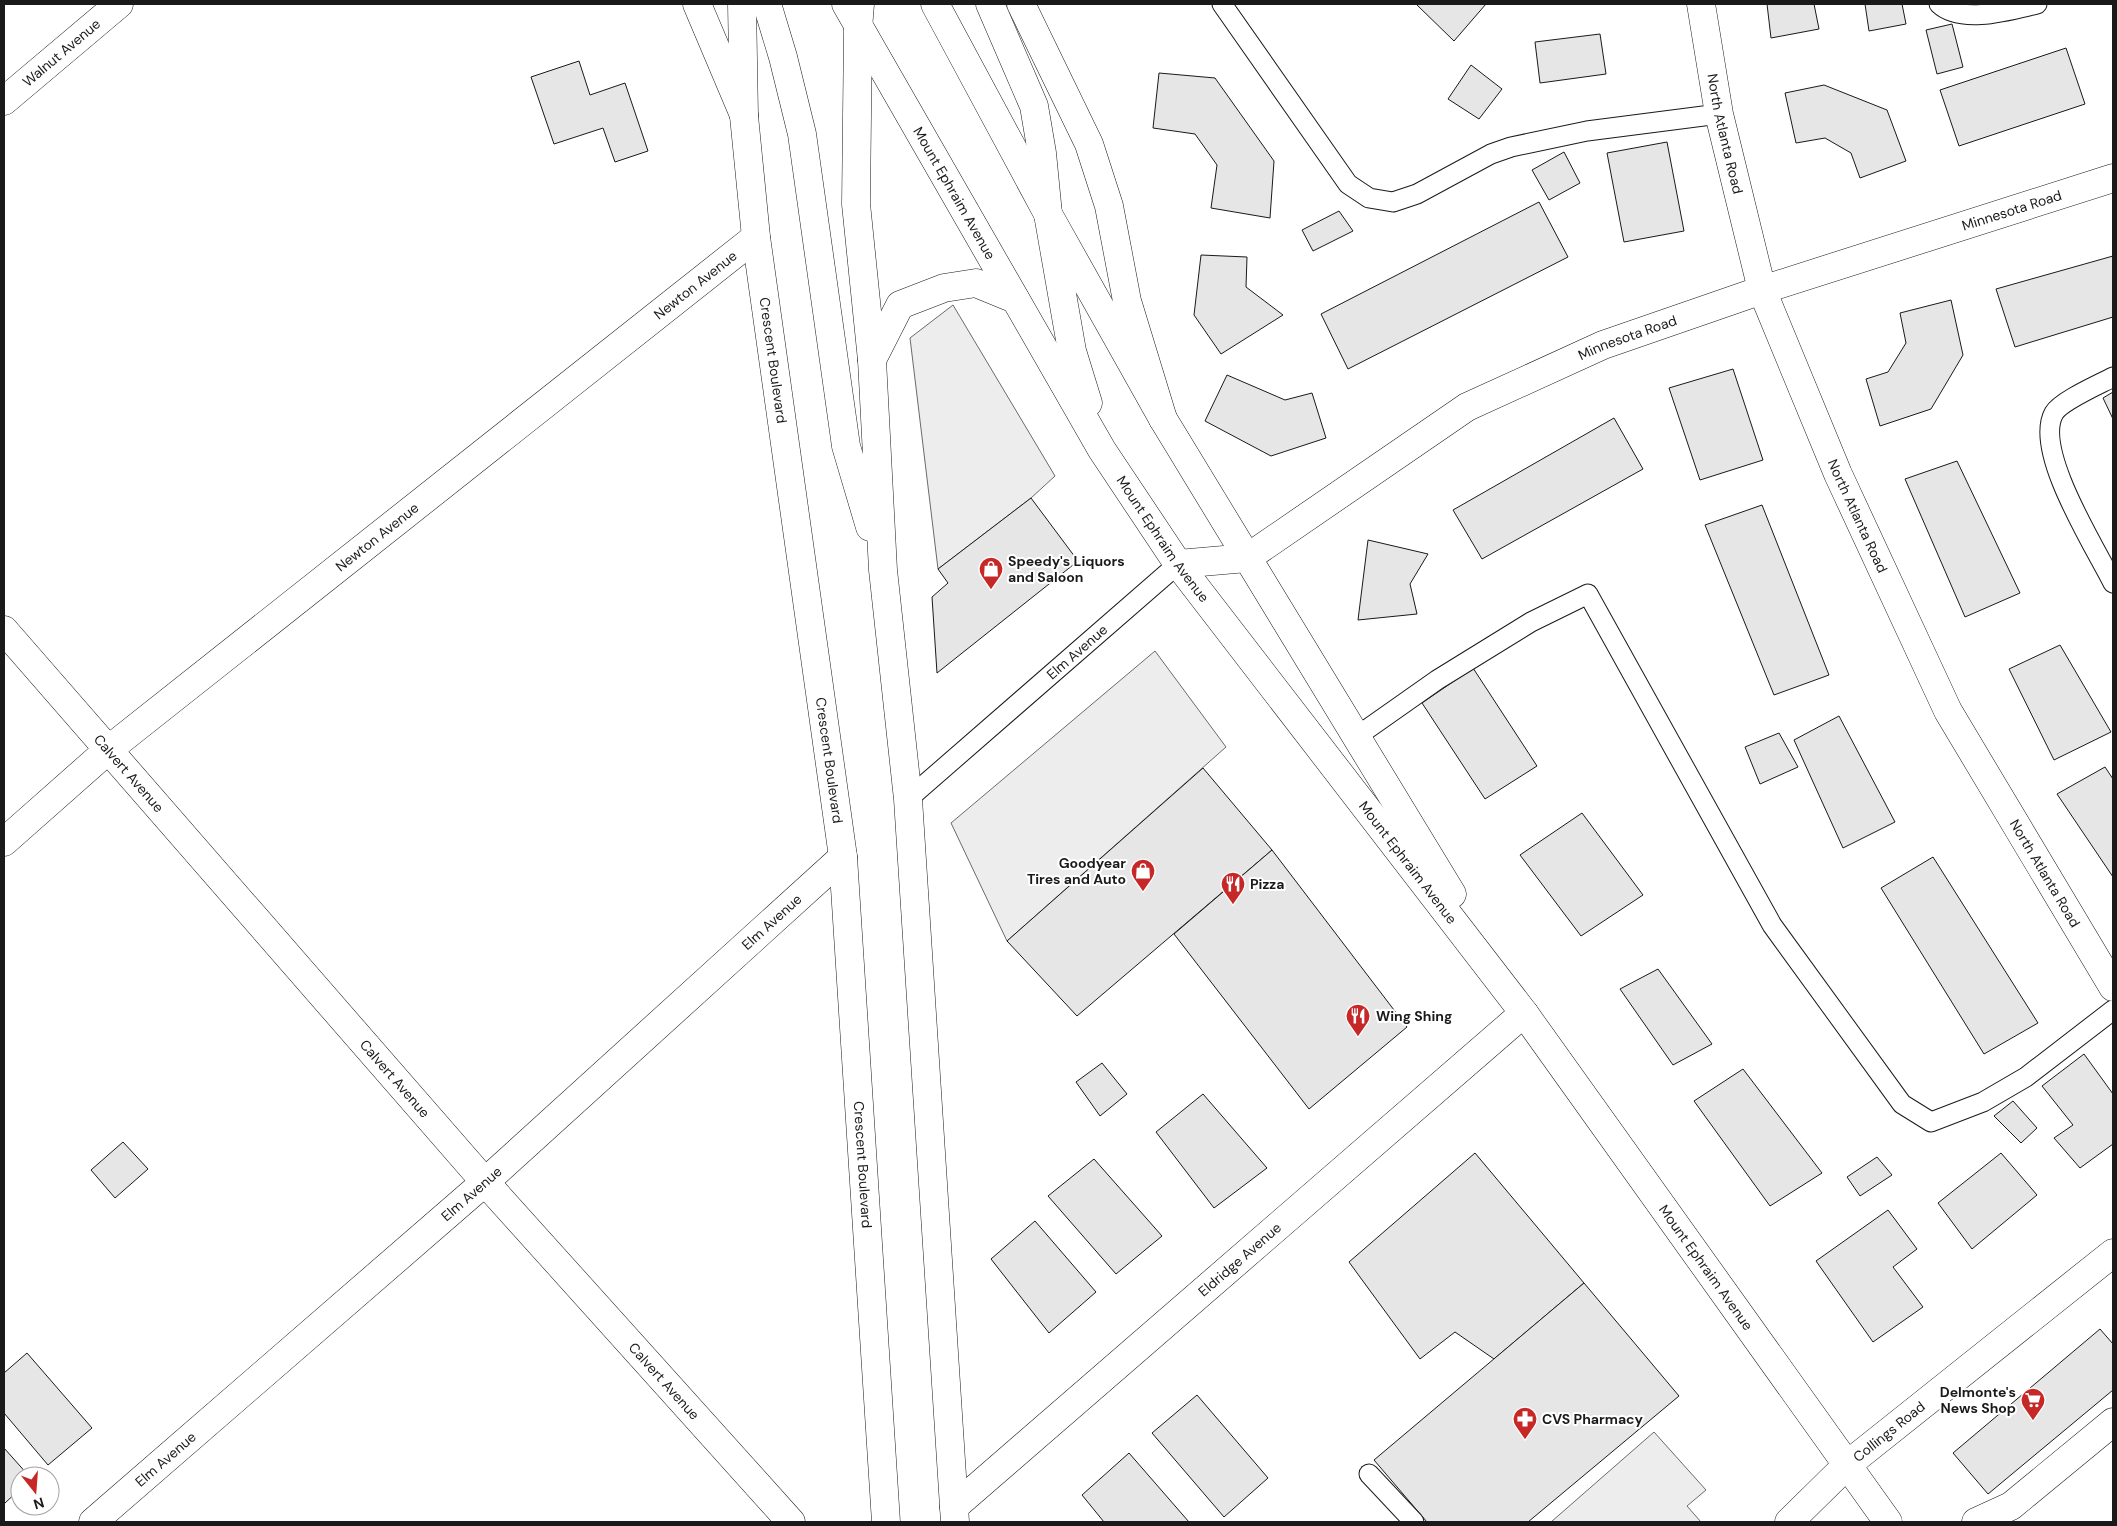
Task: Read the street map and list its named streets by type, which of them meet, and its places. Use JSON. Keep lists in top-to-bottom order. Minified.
{"streets":{"main road":["Walnut Avenue","North Atlanta Road","Mount Ephraim Avenue","Minnesota Road","Newton Avenue","Crescent Boulevard","Elm Avenue","Calvert Avenue","Eldridge Avenue","Collings Road"]},"crossings":[["North Atlanta Road","Minnesota Road"],["Mount Ephraim Avenue","Minnesota Road"],["Mount Ephraim Avenue","Elm Avenue"],["Mount Ephraim Avenue","Eldridge Avenue"],["Mount Ephraim Avenue","Collings Road"],["Minnesota Road","Elm Avenue"],["Newton Avenue","Crescent Boulevard"],["Newton Avenue","Calvert Avenue"],["Crescent Boulevard","Elm Avenue"],["Elm Avenue","Calvert Avenue"]],"places":{"shop":["Speedy's Liquors and Saloon","Goodyear Tires and Auto"],"restaurant":["Pizza","Wing Shing"],"supermarket":["Delmonte's News Shop"],"pharmacy":["CVS Pharmacy"]},"north":"bottom"}
